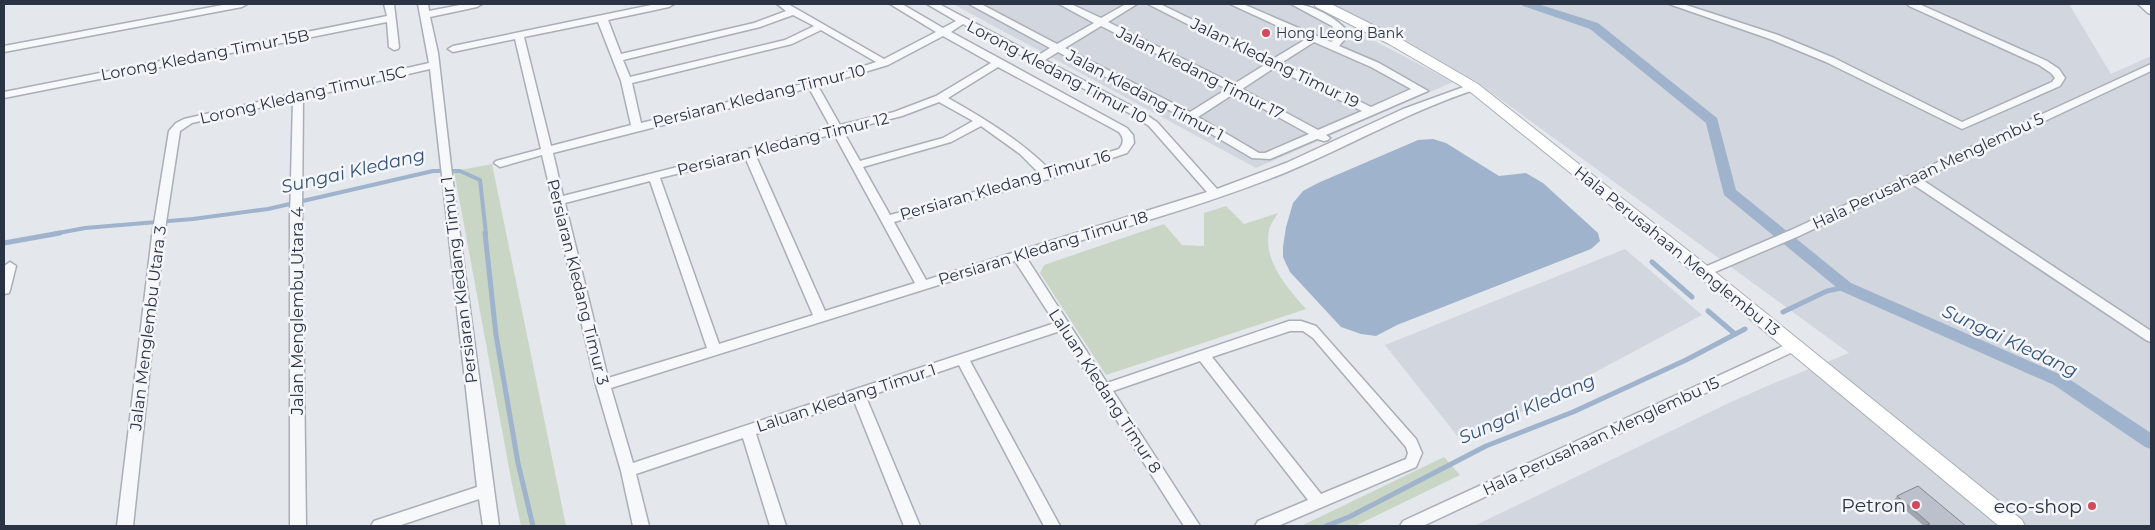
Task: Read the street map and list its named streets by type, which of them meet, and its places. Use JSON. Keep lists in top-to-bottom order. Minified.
{"streets":{"street":["Lorong Kledang Timur 15B","Jalan Kledang Timur 19","Lorong Kledang Timur 10","Jalan Kledang Timur 17","Lorong Kledang Timur 15C","Jalan Kledang Timur 1","Persiaran Kledang Timur 10","Persiaran Kledang Timur 12","Hala Perusahaan Menglembu 5","Persiaran Kledang Timur 16","Persiaran Kledang Timur 18","Hala Perusahaan Menglembu 13","Persiaran Kledang Timur 1","Persiaran Kledang Timur 3","Jalan Menglembu Utara 4","Jalan Menglembu Utara 3","Laluan Kledang Timur 8","Laluan Kledang Timur 1","Hala Perusahaan Menglembu 15"]},"crossings":[["Jalan Kledang Timur 19","Jalan Kledang Timur 1"],["Lorong Kledang Timur 10","Persiaran Kledang Timur 10"],["Lorong Kledang Timur 10","Persiaran Kledang Timur 12"],["Lorong Kledang Timur 10","Persiaran Kledang Timur 16"],["Lorong Kledang Timur 10","Persiaran Kledang Timur 18"],["Jalan Kledang Timur 17","Jalan Kledang Timur 1"],["Jalan Kledang Timur 17","Persiaran Kledang Timur 18"],["Lorong Kledang Timur 15C","Persiaran Kledang Timur 1"],["Lorong Kledang Timur 15C","Jalan Menglembu Utara 4"],["Lorong Kledang Timur 15C","Jalan Menglembu Utara 3"],["Persiaran Kledang Timur 10","Persiaran Kledang Timur 3"],["Persiaran Kledang Timur 12","Persiaran Kledang Timur 3"],["Hala Perusahaan Menglembu 5","Hala Perusahaan Menglembu 13"],["Persiaran Kledang Timur 18","Hala Perusahaan Menglembu 13"],["Persiaran Kledang Timur 18","Persiaran Kledang Timur 3"],["Persiaran Kledang Timur 18","Laluan Kledang Timur 8"],["Hala Perusahaan Menglembu 13","Hala Perusahaan Menglembu 15"],["Persiaran Kledang Timur 3","Laluan Kledang Timur 1"],["Laluan Kledang Timur 8","Laluan Kledang Timur 1"]],"water":["Sungai Kledang"],"places":["Hong Leong Bank","Petron","eco-shop"]}
